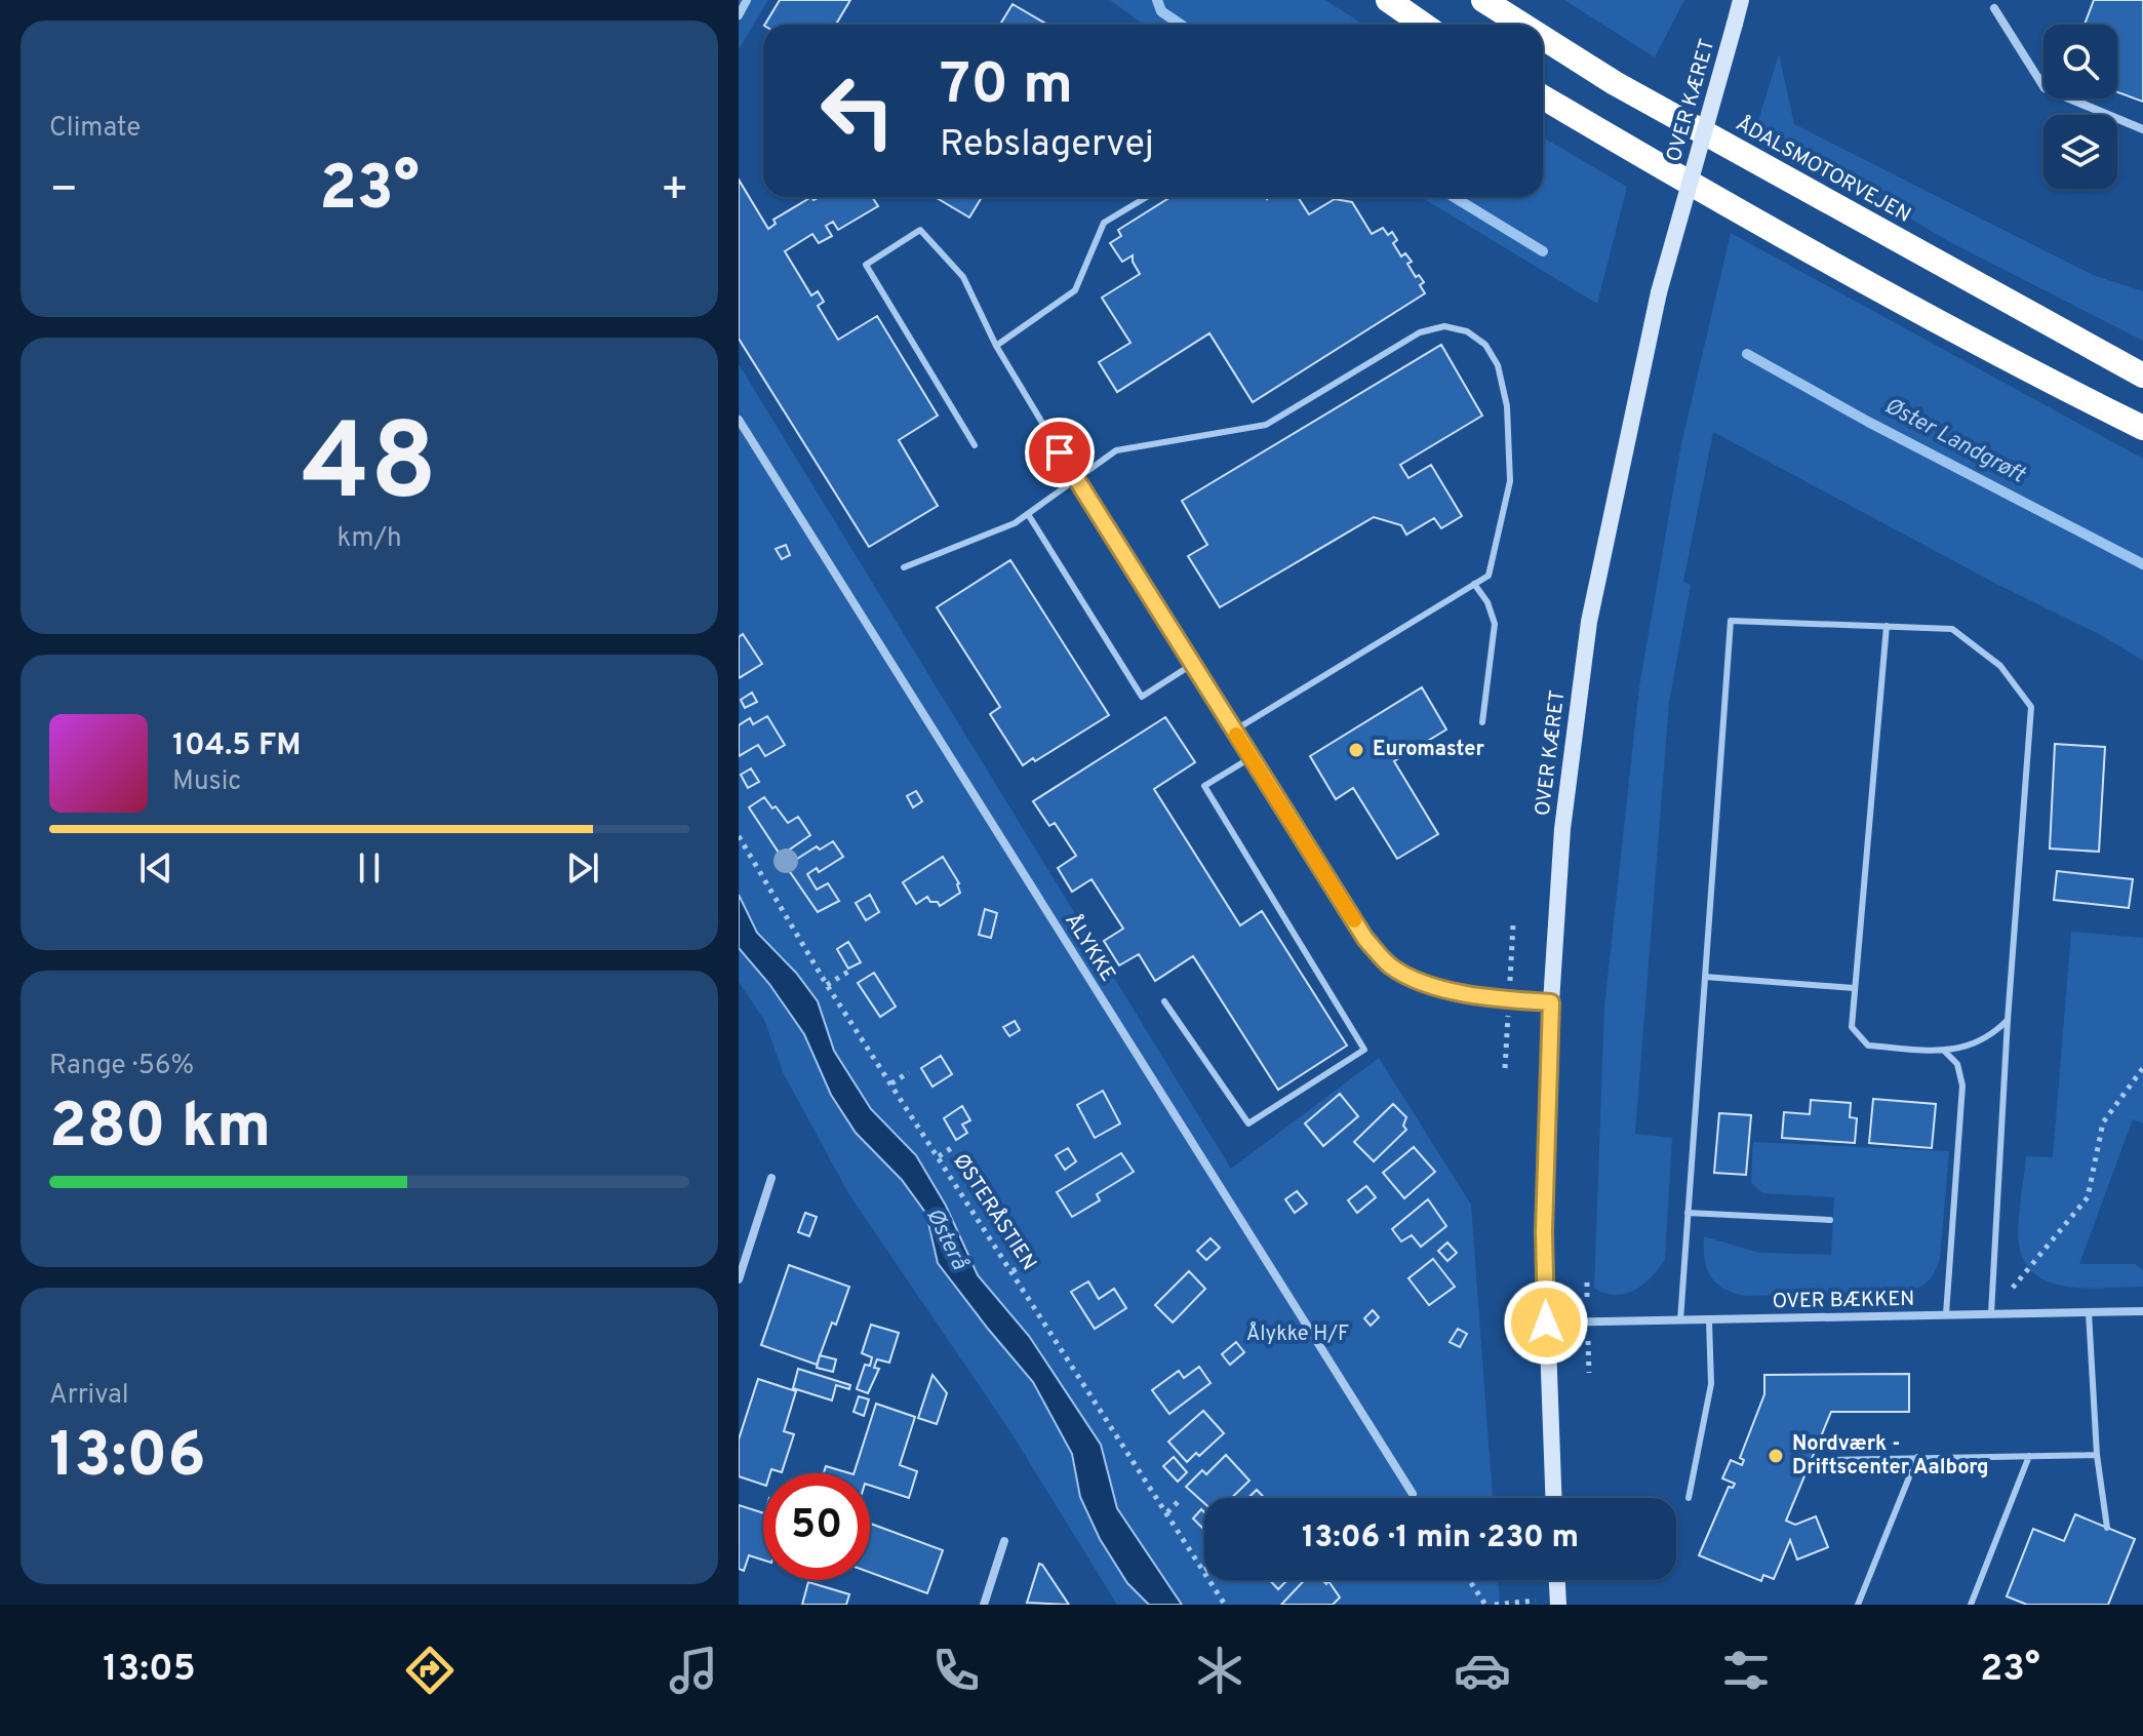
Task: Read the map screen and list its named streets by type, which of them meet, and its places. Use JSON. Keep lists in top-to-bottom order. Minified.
{"streets":{"highway":["ÅDALSMOTORVEJEN"],"main road":["OVER KÆRET"],"street":["ÅLYKKE","OVER BÆKKEN"],"path":["ØSTERÅSTIEN"]},"crossings":[["OVER KÆRET","OVER BÆKKEN"]],"water":["Øster Landgrøft","Østerå"],"parks":["Ålykke H/F"],"places":["Euromaster","Nordværk - Driftscenter Aalborg"],"page":{"tile":["Climate",["48","km/h"],["Range · 56%","280 km"],["Arrival","13:06"]],"turn":["70 m","Rebslagervej"],"heat":["−","23°","+"],"song":["104.5 FM","Music"],"limit":"50","trip":"13:06 · 1 min · 230 m","tabs":["13:05","23°"]}}
